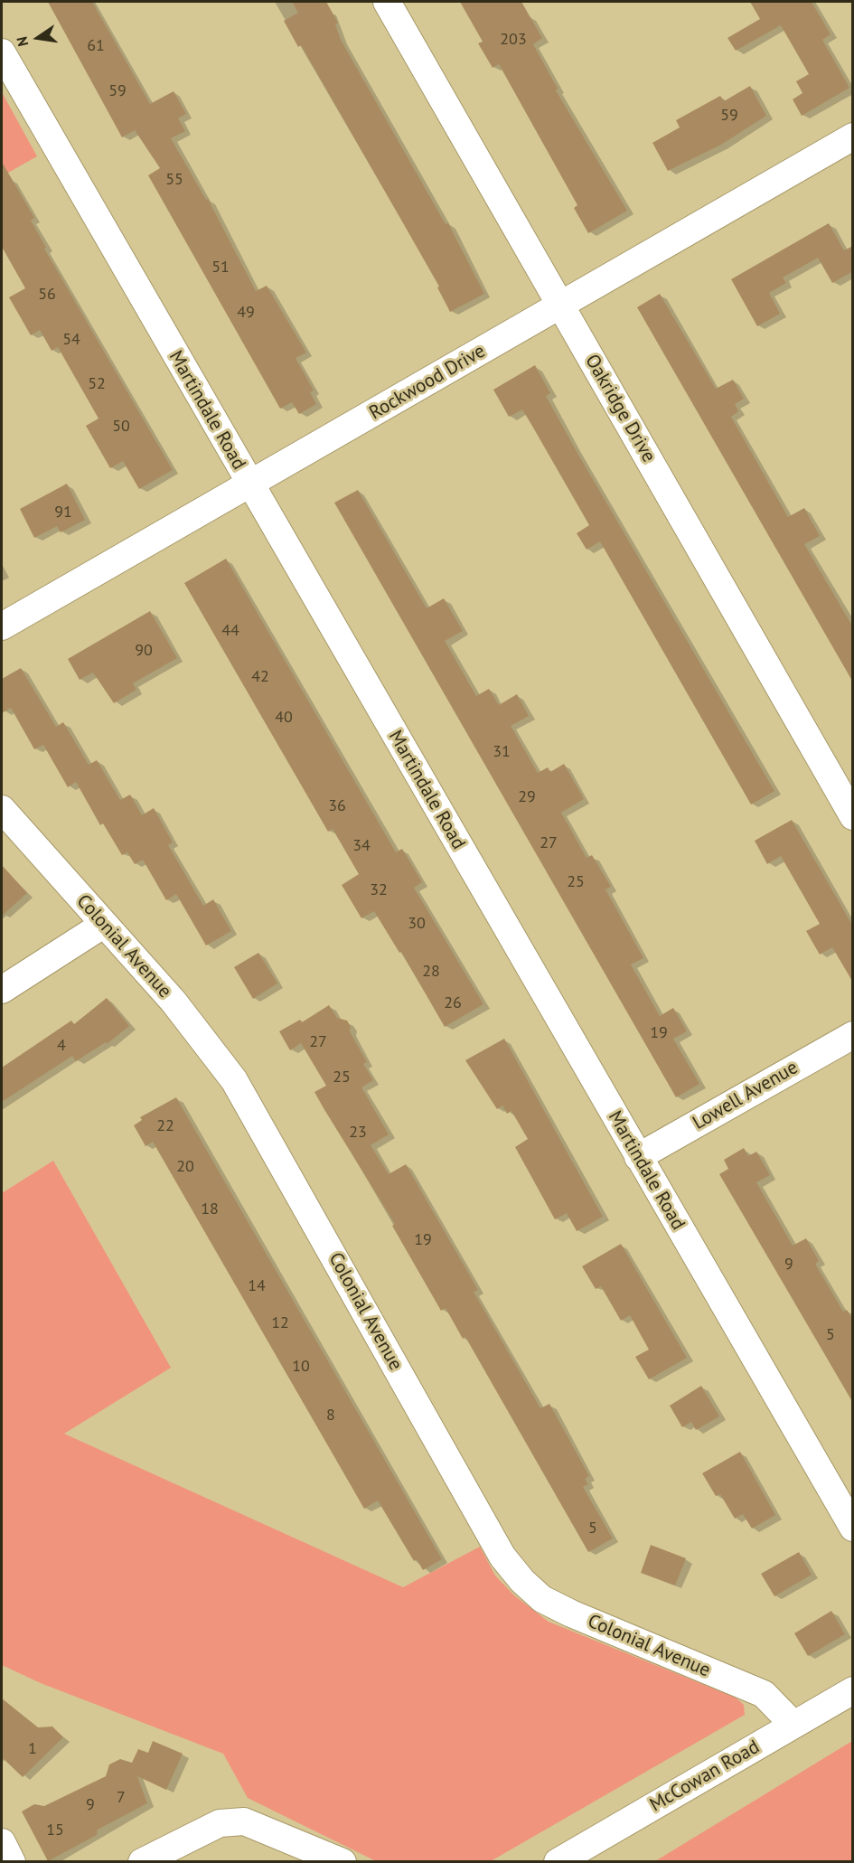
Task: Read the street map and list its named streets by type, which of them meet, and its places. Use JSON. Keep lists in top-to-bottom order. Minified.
{"streets":{"street":["Rockwood Drive","Oakridge Drive","Martindale Road","Colonial Avenue","Lowell Avenue","McCowan Road"]},"crossings":[["Rockwood Drive","Oakridge Drive"],["Rockwood Drive","Martindale Road"],["Martindale Road","Lowell Avenue"],["Colonial Avenue","McCowan Road"]],"house_numbers":["203","61","59","59","55","51","56","49","54","52","50","91","44","90","42","40","31","29","36","27","34","25","32","30","28","26","19","27","4","25","22","23","20","18","19","9","14","12","5","10","8","5","1","7","9","15"],"north":"left"}
